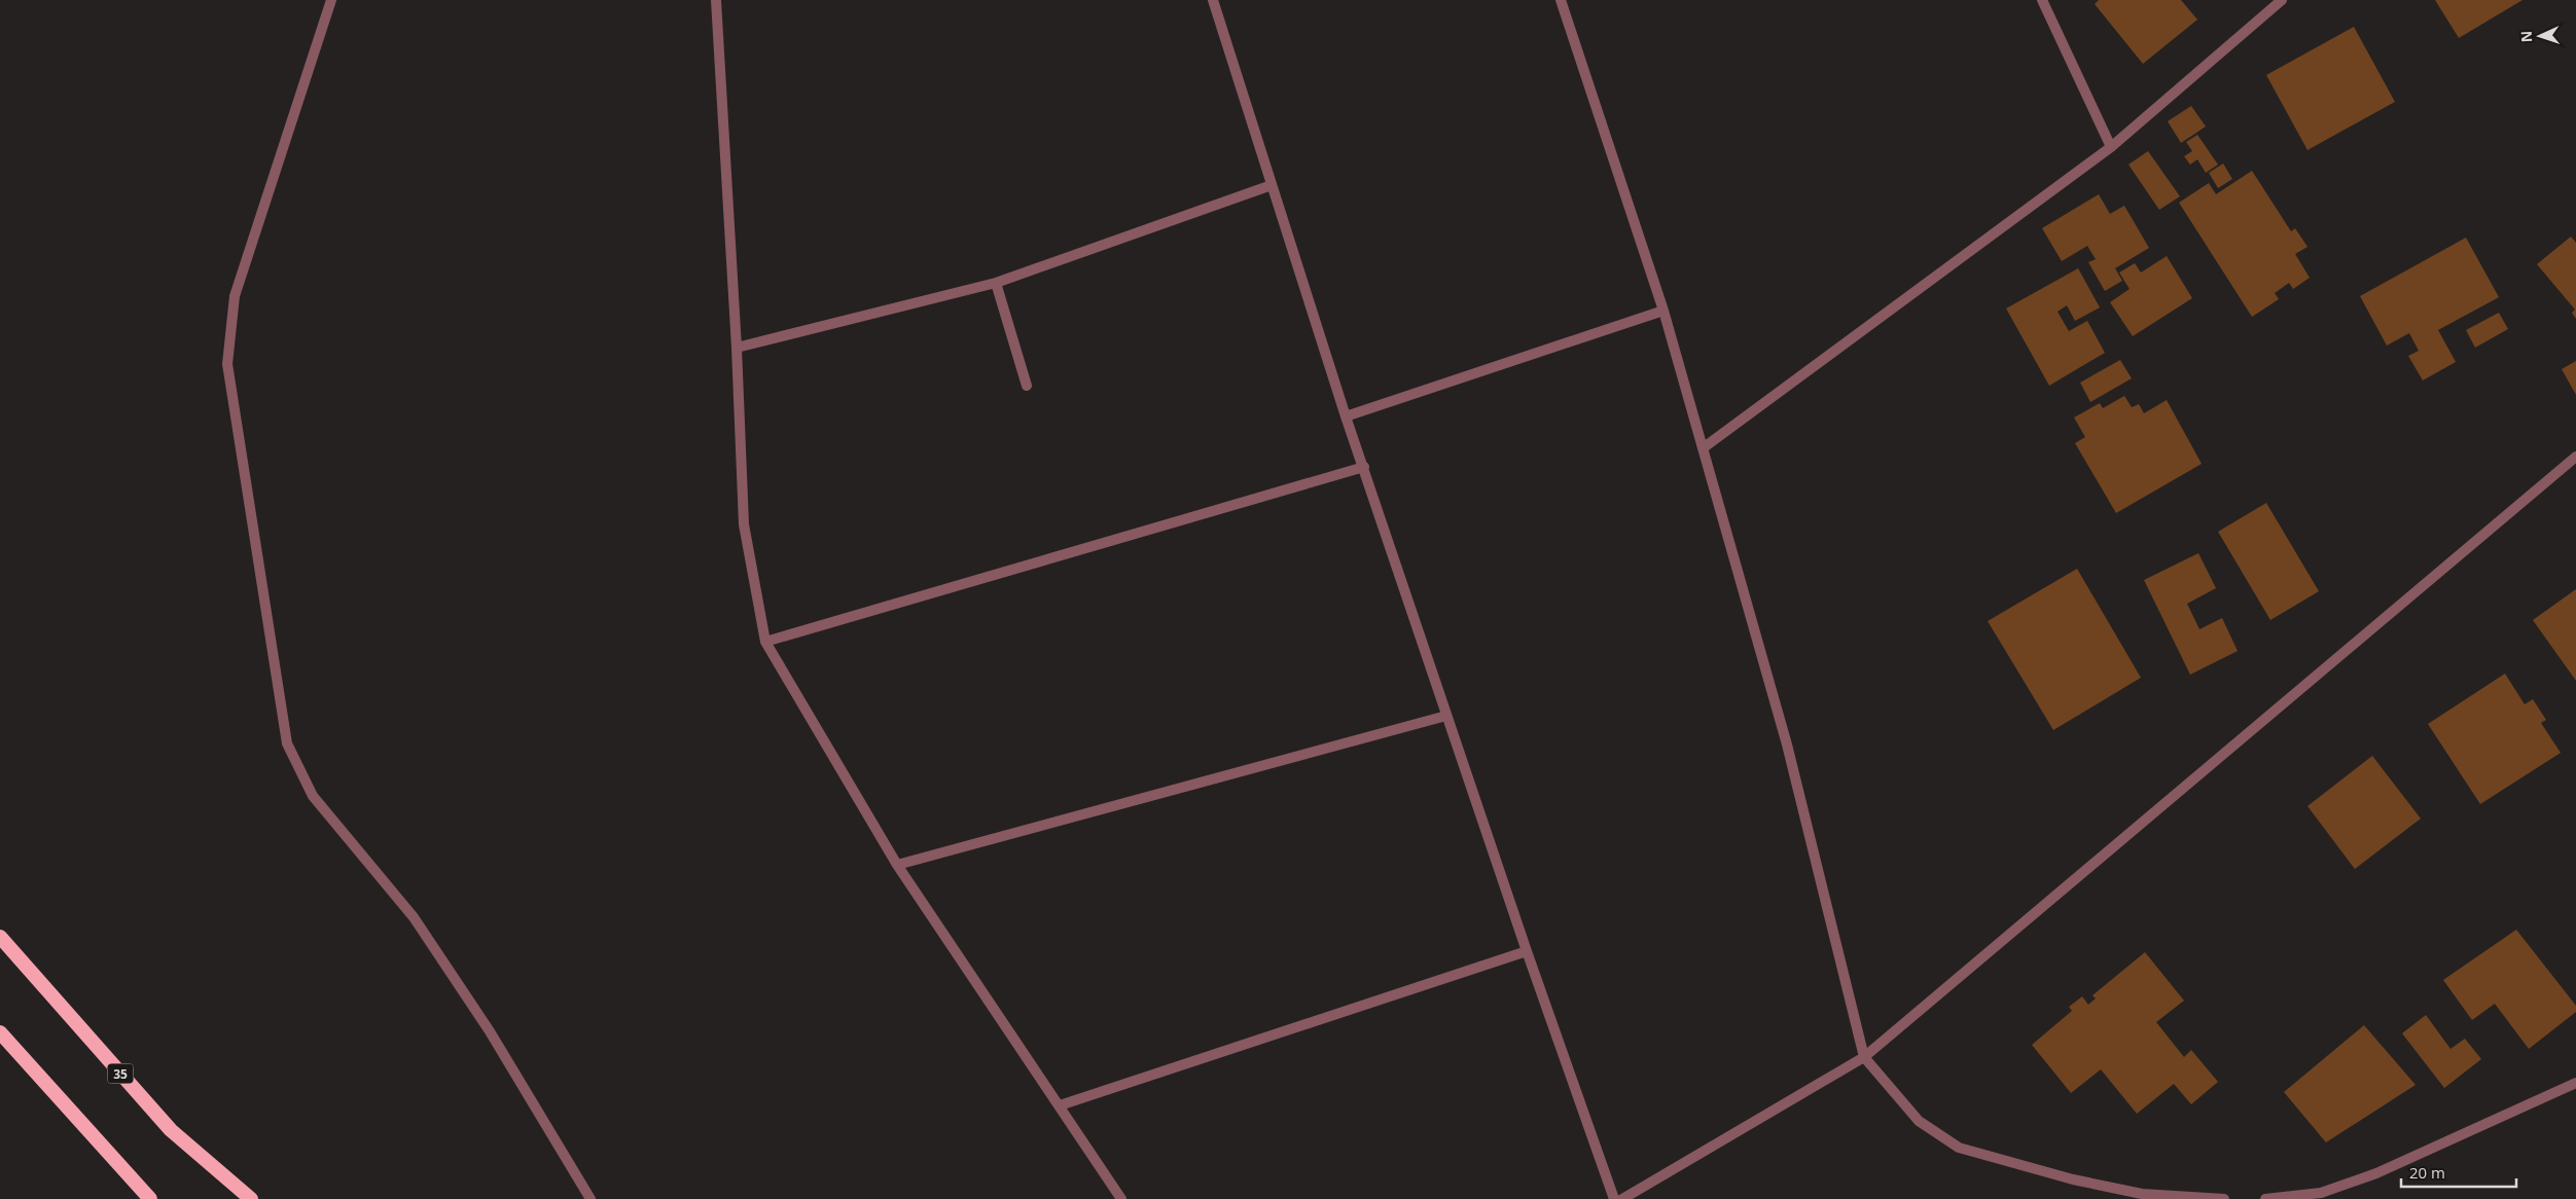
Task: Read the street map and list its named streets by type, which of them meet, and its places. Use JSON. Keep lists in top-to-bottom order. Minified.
{"streets":{"highway":["35"]},"scale_bar":"20 m","north":"left"}
